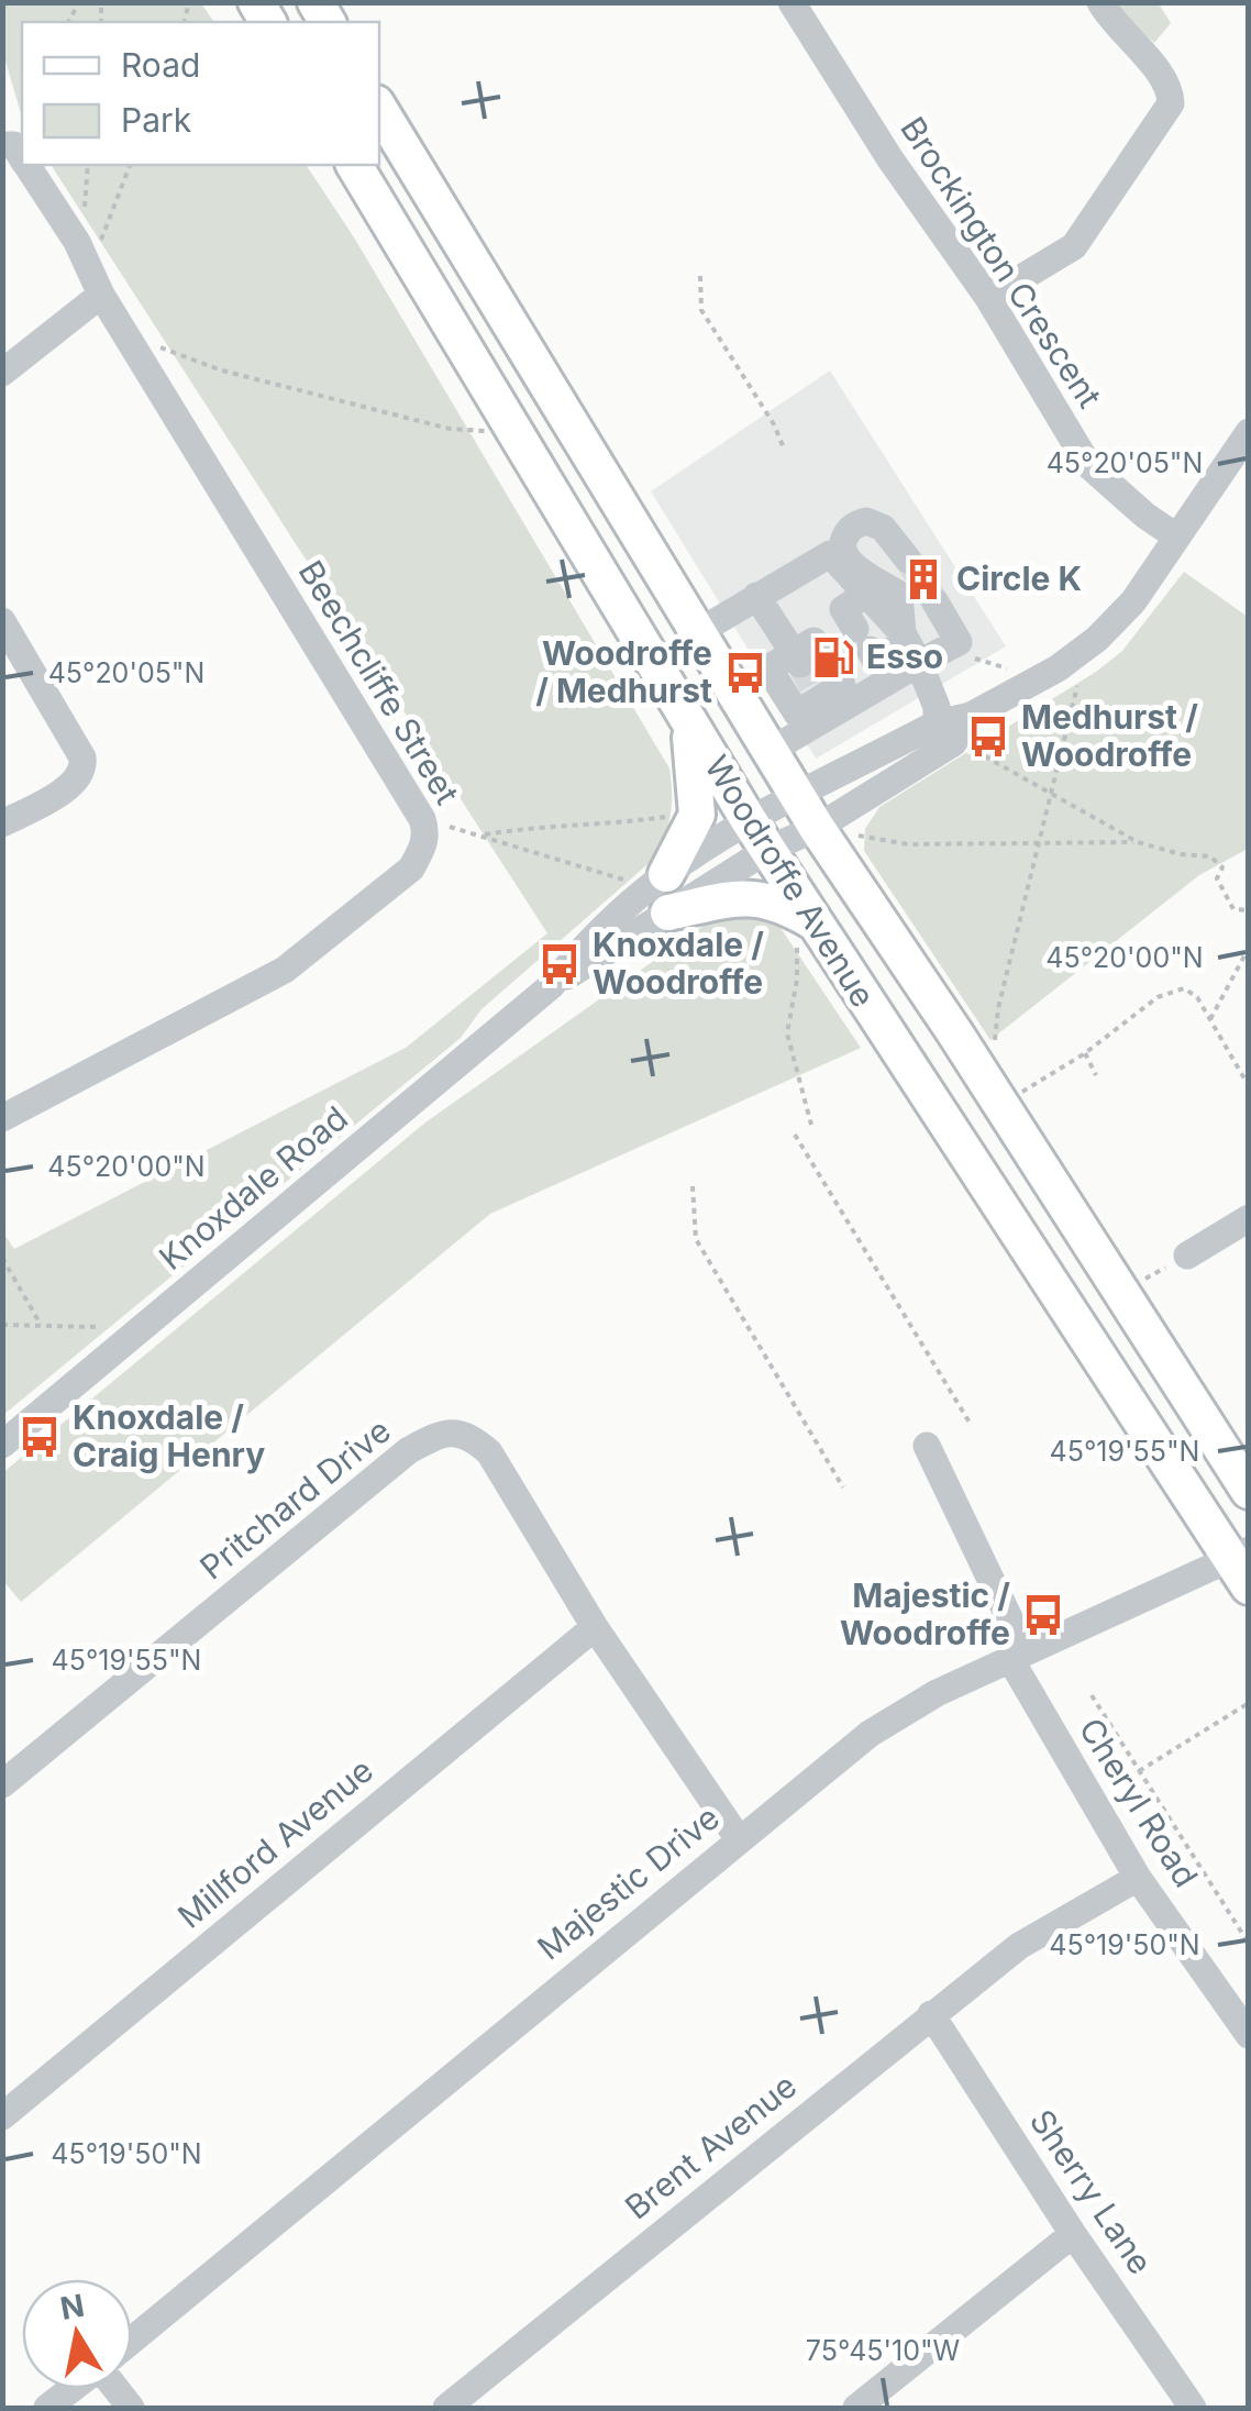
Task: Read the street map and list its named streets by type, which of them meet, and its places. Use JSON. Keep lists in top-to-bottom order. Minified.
{"streets":{"main road":["Woodroffe Avenue"],"street":["Brockington Crescent","Beechcliffe Street","Knoxdale Road","Pritchard Drive","Cheryl Road","Millford Avenue","Majestic Drive","Brent Avenue","Sherry Lane"]},"crossings":[["Woodroffe Avenue","Knoxdale Road"],["Woodroffe Avenue","Majestic Drive"],["Pritchard Drive","Millford Avenue"],["Pritchard Drive","Majestic Drive"],["Cheryl Road","Majestic Drive"],["Cheryl Road","Brent Avenue"],["Brent Avenue","Sherry Lane"]],"places":{"building":["Circle K"],"fuel station":["Esso"],"bus stop":["Woodroffe / Medhurst","Medhurst / Woodroffe","Knoxdale / Woodroffe","Knoxdale / Craig Henry","Majestic / Woodroffe"]},"legend":["Road","Park"],"north":"top","coordinates":["45°20'05\"N","45°20'00\"N","45°19'55\"N","45°19'50\"N","75°45'10\"W"]}
